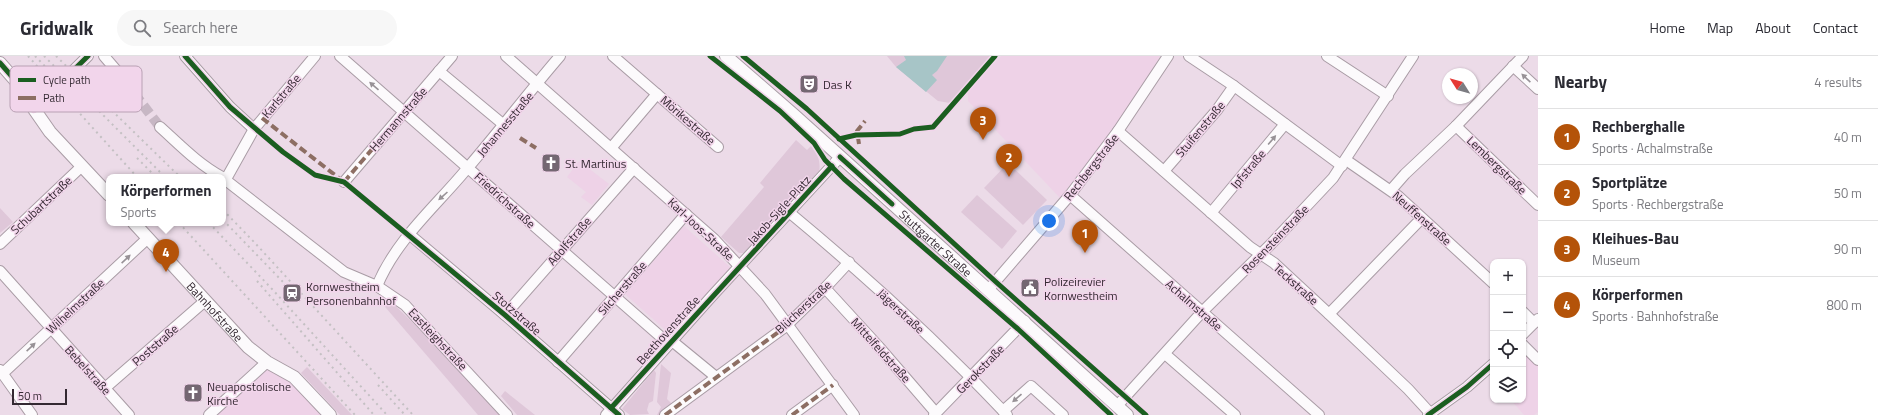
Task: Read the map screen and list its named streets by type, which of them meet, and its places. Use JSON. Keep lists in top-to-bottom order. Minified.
{"streets":{"main road":["Stuttgarter Straße","Bahnhofstraße"],"street":["Karlstraße","Hermannstraße","Mörikestraße","Johannesstraße","Stuifenstraße","Lembergstraße","Rechbergstraße","Ipfstraße","Friedrichstraße","Schubartstraße","Jakob-Sigle-Platz","Neuffenstraße","Karl-Joos-Straße","Rosensteinstraße","Adolfstraße","Teckstraße","Silcherstraße","Achalmstraße","Wilhelmstraße","Blücherstraße","Jägerstraße","Stotzstraße","Beethovenstraße","Eastleighstraße","Poststraße","Mittelfeldstraße","Gerokstraße","Bebelstraße"]},"crossings":[["Hermannstraße","Friedrichstraße"],["Mörikestraße","Karl-Joos-Straße"],["Johannesstraße","Friedrichstraße"],["Johannesstraße","Karl-Joos-Straße"],["Johannesstraße","Stotzstraße"],["Johannesstraße","Eastleighstraße"],["Stuifenstraße","Neuffenstraße"],["Stuifenstraße","Teckstraße"],["Rechbergstraße","Stuttgarter Straße"],["Rechbergstraße","Teckstraße"],["Rechbergstraße","Achalmstraße"],["Ipfstraße","Neuffenstraße"],["Ipfstraße","Teckstraße"],["Friedrichstraße","Adolfstraße"],["Friedrichstraße","Silcherstraße"],["Friedrichstraße","Blücherstraße"],["Friedrichstraße","Beethovenstraße"],["Jakob-Sigle-Platz","Karl-Joos-Straße"],["Jakob-Sigle-Platz","Stuttgarter Straße"],["Jakob-Sigle-Platz","Jägerstraße"],["Jakob-Sigle-Platz","Beethovenstraße"],["Neuffenstraße","Rosensteinstraße"],["Karl-Joos-Straße","Adolfstraße"],["Karl-Joos-Straße","Silcherstraße"],["Karl-Joos-Straße","Blücherstraße"],["Karl-Joos-Straße","Beethovenstraße"],["Rosensteinstraße","Stuttgarter Straße"],["Rosensteinstraße","Teckstraße"],["Rosensteinstraße","Achalmstraße"],["Adolfstraße","Stotzstraße"],["Stuttgarter Straße","Gerokstraße"],["Silcherstraße","Stotzstraße"],["Wilhelmstraße","Bahnhofstraße"],["Wilhelmstraße","Bebelstraße"],["Blücherstraße","Jägerstraße"],["Blücherstraße","Mittelfeldstraße"],["Jägerstraße","Gerokstraße"],["Bahnhofstraße","Poststraße"],["Stotzstraße","Beethovenstraße"],["Poststraße","Bebelstraße"],["Mittelfeldstraße","Gerokstraße"]],"one_way":["Ipfstraße","Wilhelmstraße"],"places":{"theatre":["Das K"],"church":["St. Martinus","Neuapostolische Kirche"],"public building":["Polizeirevier Kornwestheim"],"station":["Kornwestheim Personenbahnhof"]},"legend":["Cycle path","Path"],"scale_bar":"50 m","north":"top left","page":{"header":"Gridwalk","search":"Search here","nav":["Home","Map","About","Contact"],"heading":["Nearby","4 results"],"pins":["3","2","1","4"],"list":[{"mark":"1","name":"Rechberghalle","note":"Sports · Achalmstraße","value":"40 m"},{"mark":"2","name":"Sportplätze","note":"Sports · Rechbergstraße","value":"50 m"},{"mark":"3","name":"Kleihues-Bau","note":"Museum","value":"90 m"},{"mark":"4","name":"Körperformen","note":"Sports · Bahnhofstraße","value":"800 m"}],"popup":["Körperformen","Sports"],"map_buttons":["+","−"],"scale":"50 m"}}
